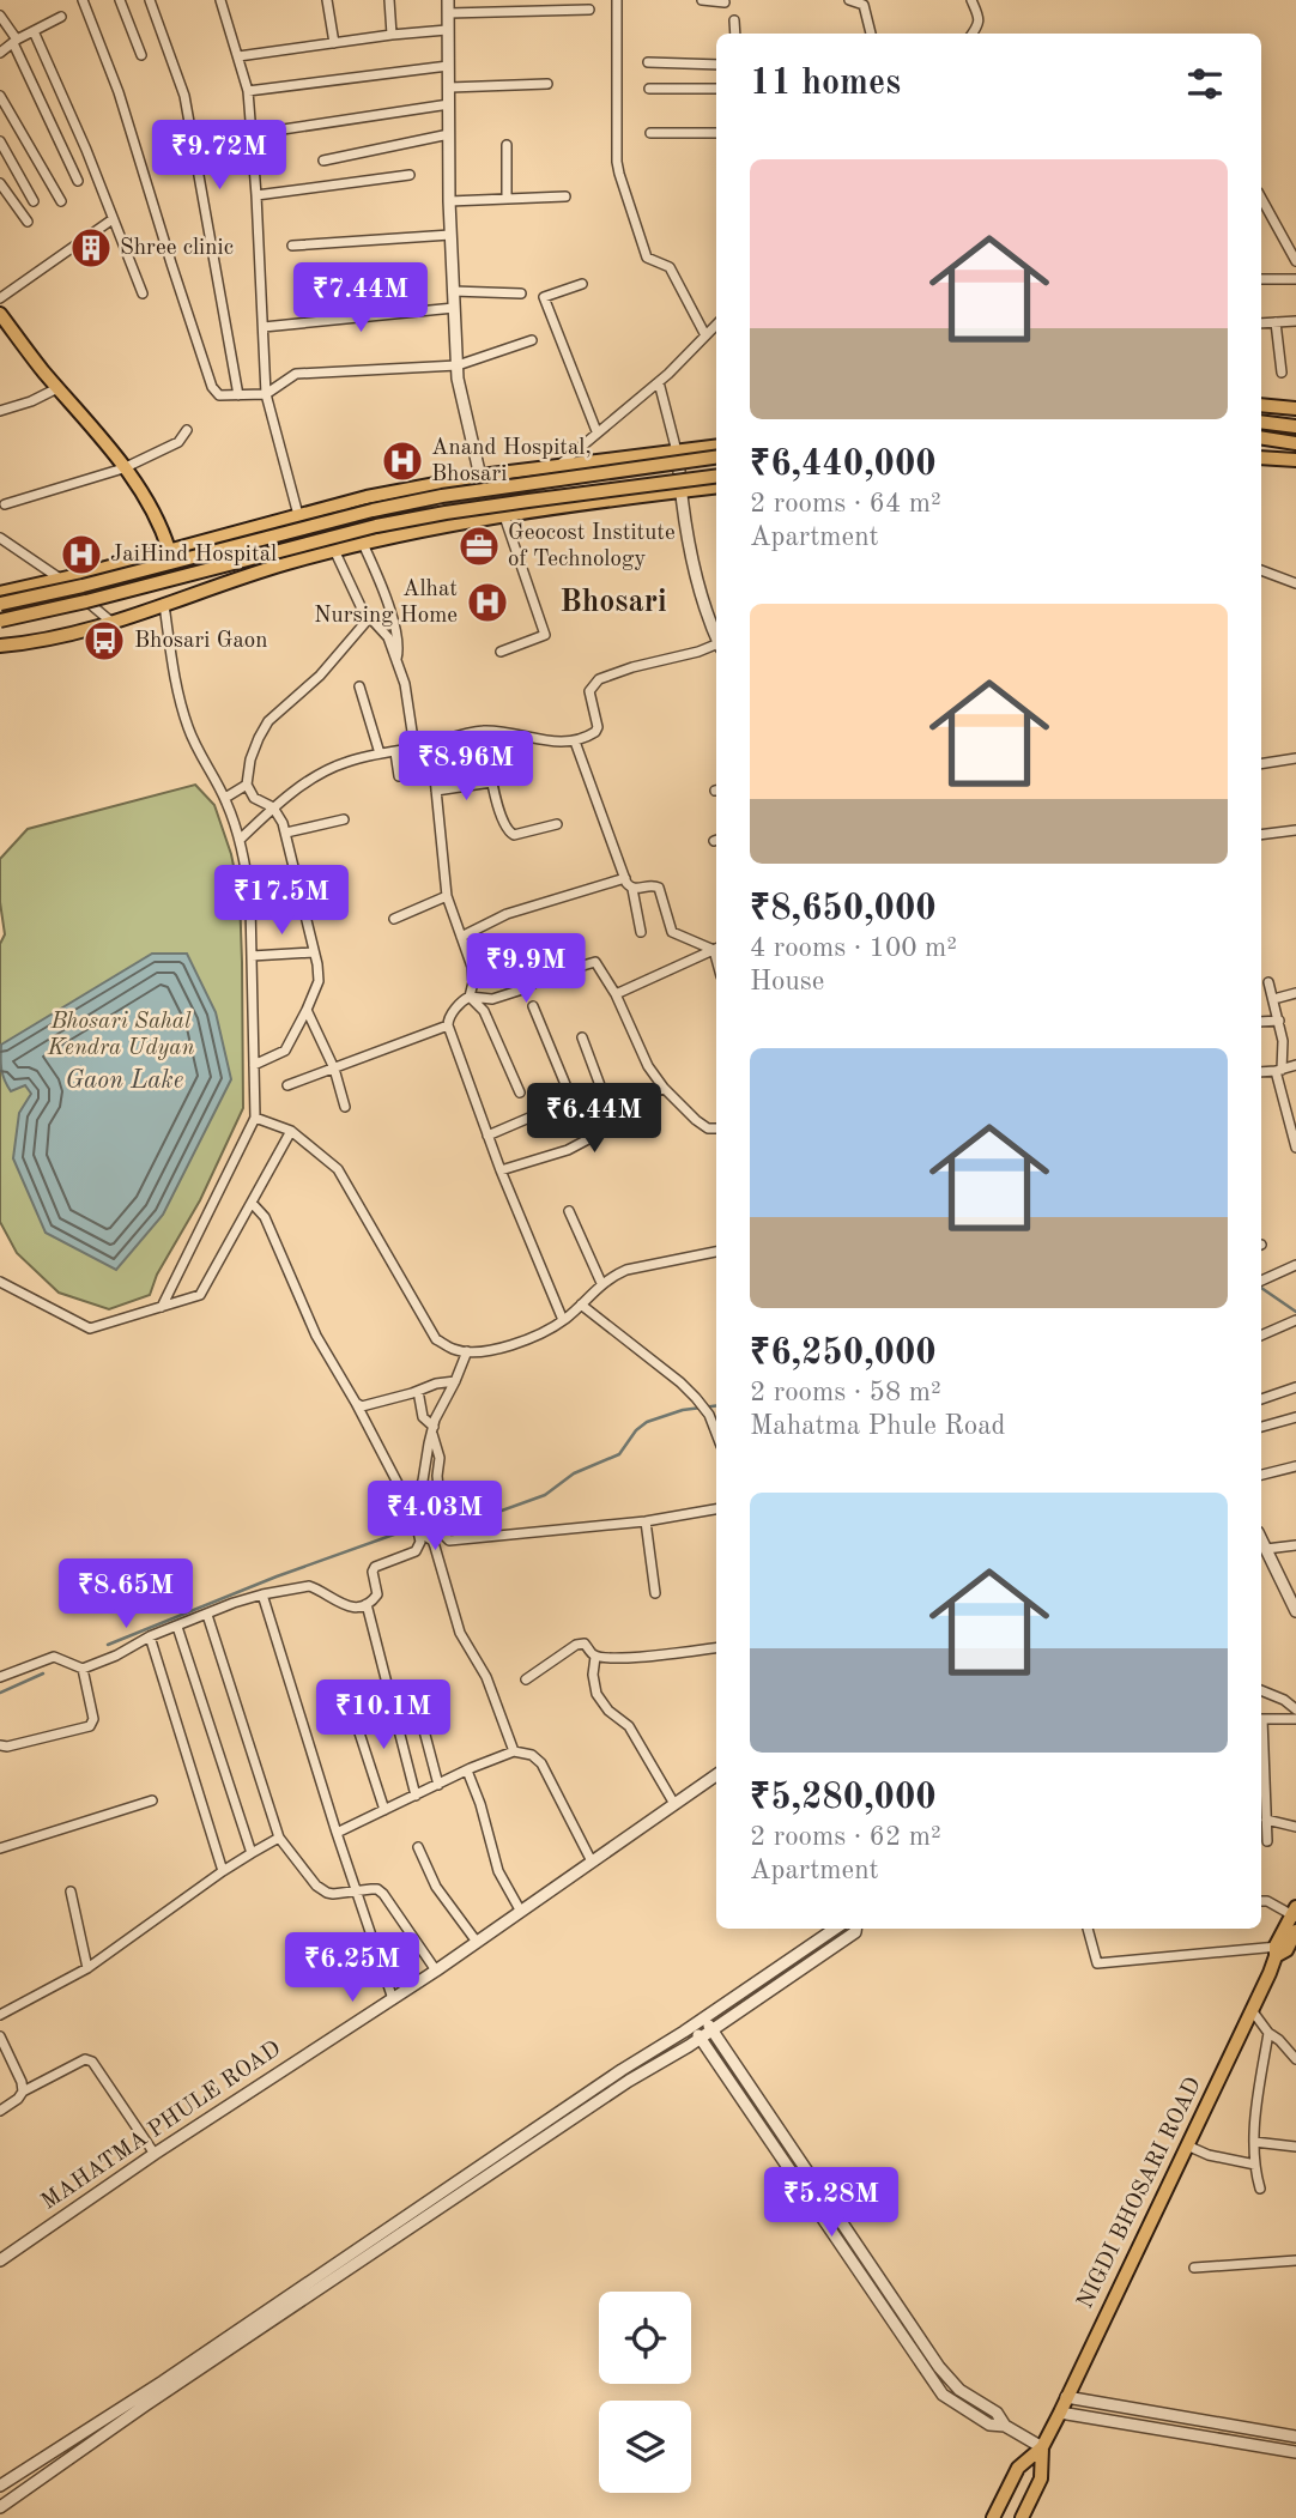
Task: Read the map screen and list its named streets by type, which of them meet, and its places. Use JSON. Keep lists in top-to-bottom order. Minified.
{"streets":{"main road":["NIGDI BHOSARI ROAD"],"street":["MAHATMA PHULE ROAD"]},"districts":["Bhosari"],"water":["Gaon Lake"],"parks":["Bhosari Sahal Kendra Udyan"],"places":{"building":["Shree clinic"],"hospital":["Anand Hospital, Bhosari","JaiHind Hospital","Alhat Nursing Home"],"office":["Geocost Institute of Technology"],"bus stop":["Bhosari Gaon"]},"page":{"heading":"11 homes","price":["₹9.72M","₹7.44M","₹8.96M","₹17.5M","₹9.9M","₹6.44M","₹4.03M","₹8.65M","₹10.1M","₹6.25M","₹5.28M"],"list":[{"name":"₹6,440,000","note":"2 rooms · 64 m² · Apartment"},{"name":"₹8,650,000","note":"4 rooms · 100 m² · House"},{"name":"₹6,250,000","note":"2 rooms · 58 m² · Mahatma Phule Road"},{"name":"₹5,280,000","note":"2 rooms · 62 m² · Apartment"}]}}
